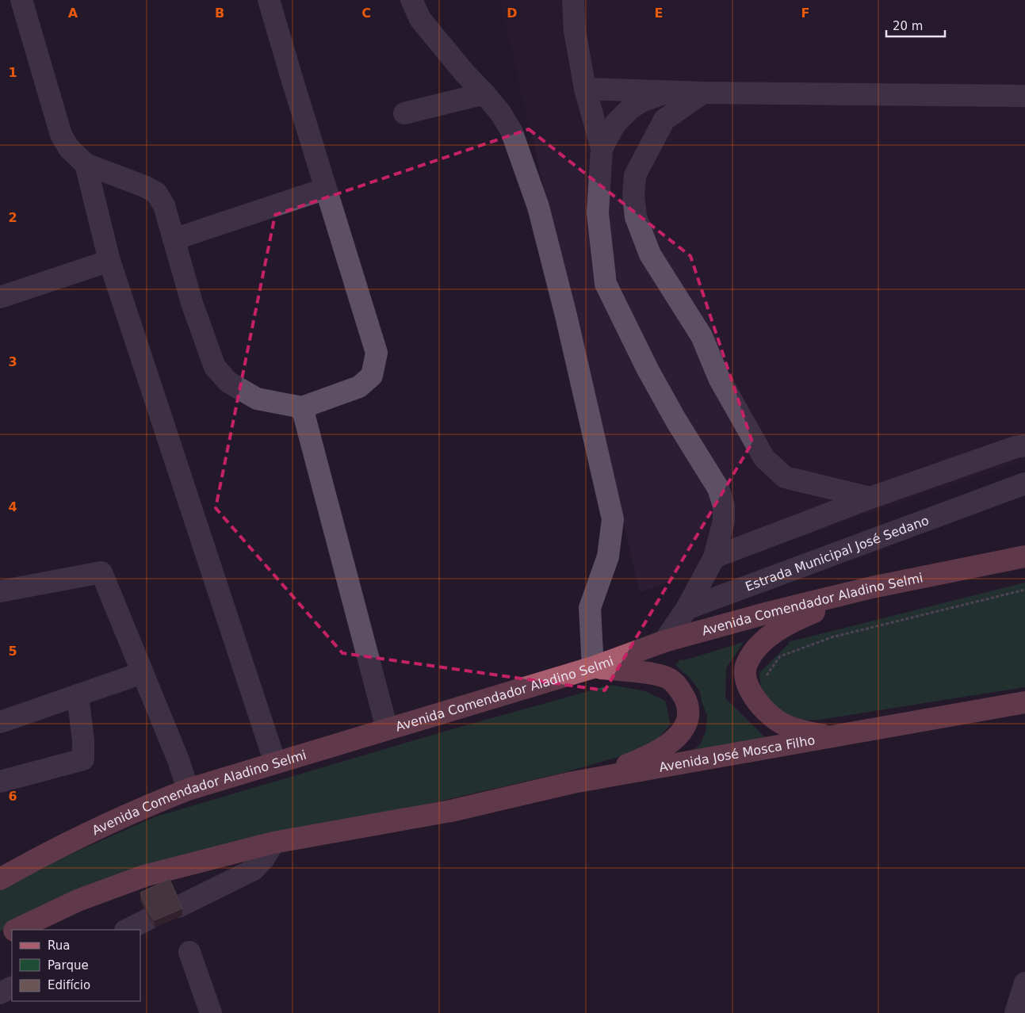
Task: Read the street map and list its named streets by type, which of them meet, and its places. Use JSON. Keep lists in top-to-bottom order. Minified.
{"streets":{"main road":["Avenida Comendador Aladino Selmi","Avenida José Mosca Filho"],"street":["Estrada Municipal José Sedano"]},"legend":["Rua","Parque","Edifício"],"scale_bar":"20 m","grid":{"columns":["A","B","C","D","E","F"],"rows":["1","2","3","4","5","6"]}}
